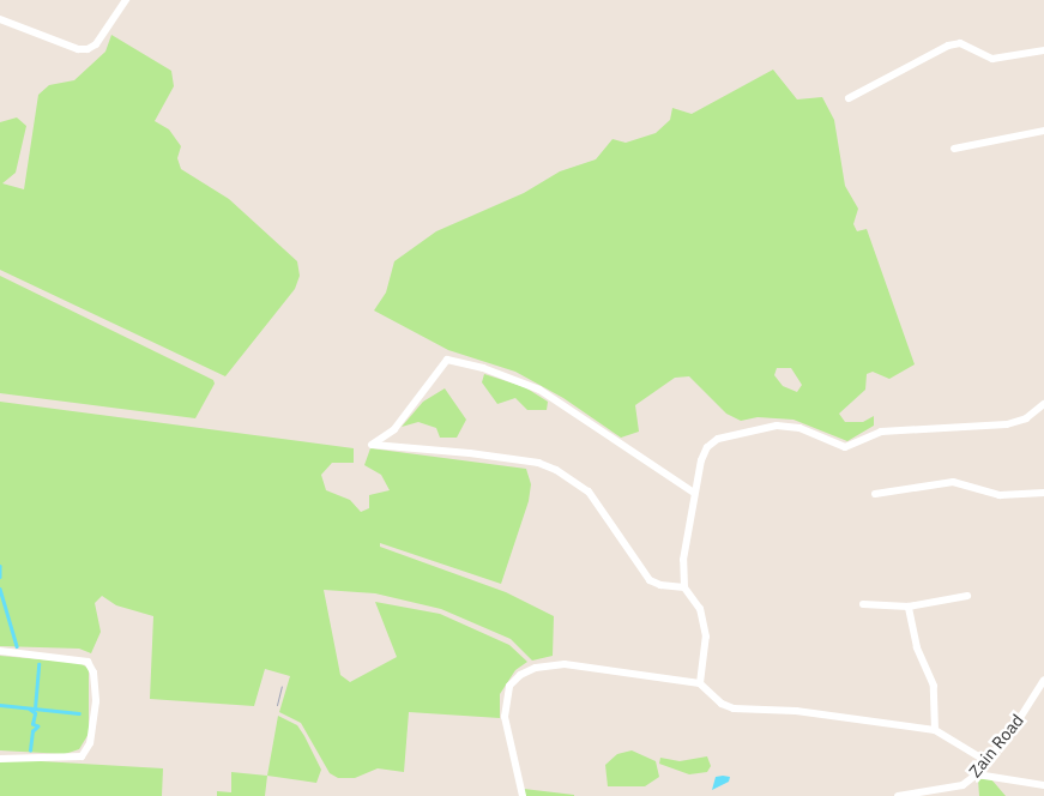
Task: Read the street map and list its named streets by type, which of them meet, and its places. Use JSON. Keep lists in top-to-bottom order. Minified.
{"streets":{"street":["Zain Road"]}}
